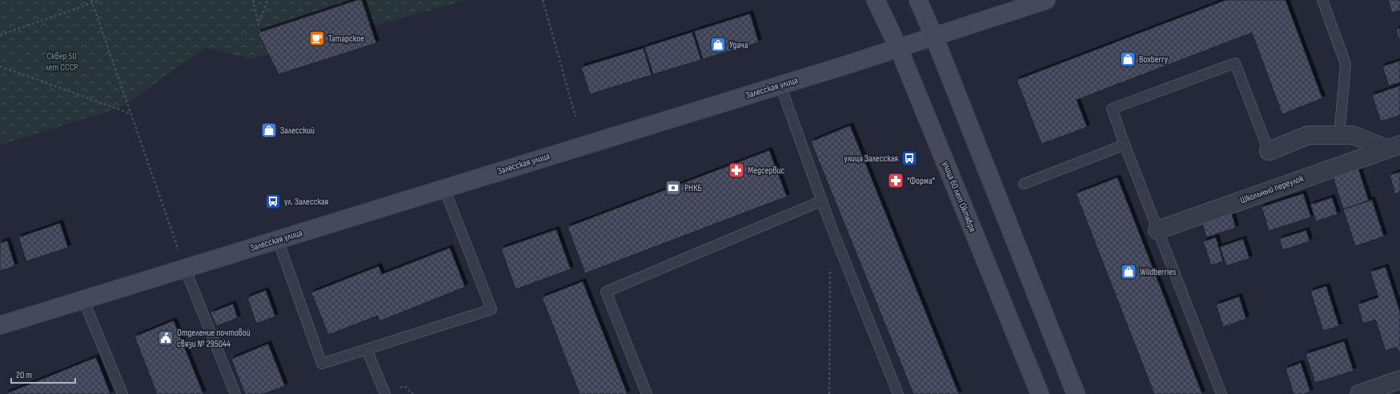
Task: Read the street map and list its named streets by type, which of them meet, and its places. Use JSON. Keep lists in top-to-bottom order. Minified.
{"streets":{"main road":["Залесская улица","улица 60 лет Октября"],"street":["Школьный переулок"]},"crossings":[["Залесская улица","улица 60 лет Октября"]],"parks":["Сквер 50 лет СССР"],"places":{"cafe":["Татарское"],"shop":["Удача","Boxberry","Залесский","Wildberries"],"bus stop":["улица Залесская","ул. Залесская"],"pharmacy":["Медсервис","\"Форма\""],"bank":["РНКБ"],"public building":["Отделение почтовой связи № 295044"]},"scale_bar":"20 m"}
